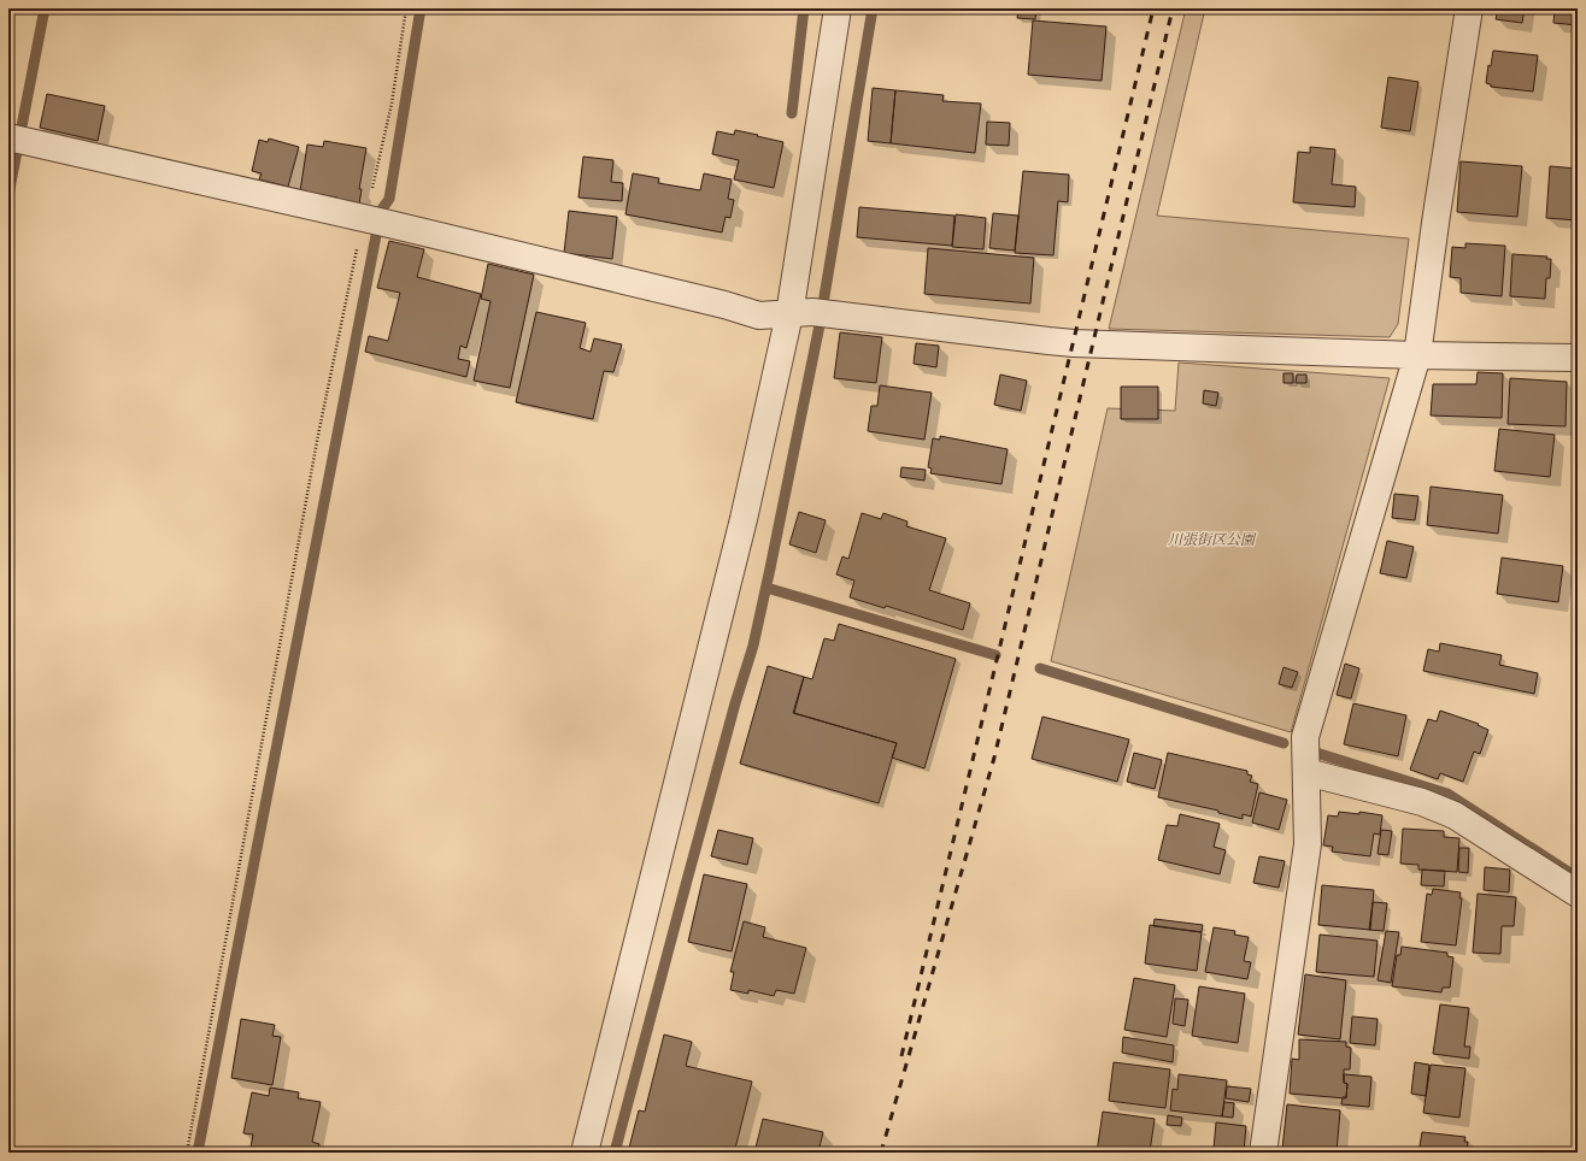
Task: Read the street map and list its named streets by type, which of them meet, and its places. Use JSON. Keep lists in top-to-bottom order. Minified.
{"parks":["川張街区公園"]}
